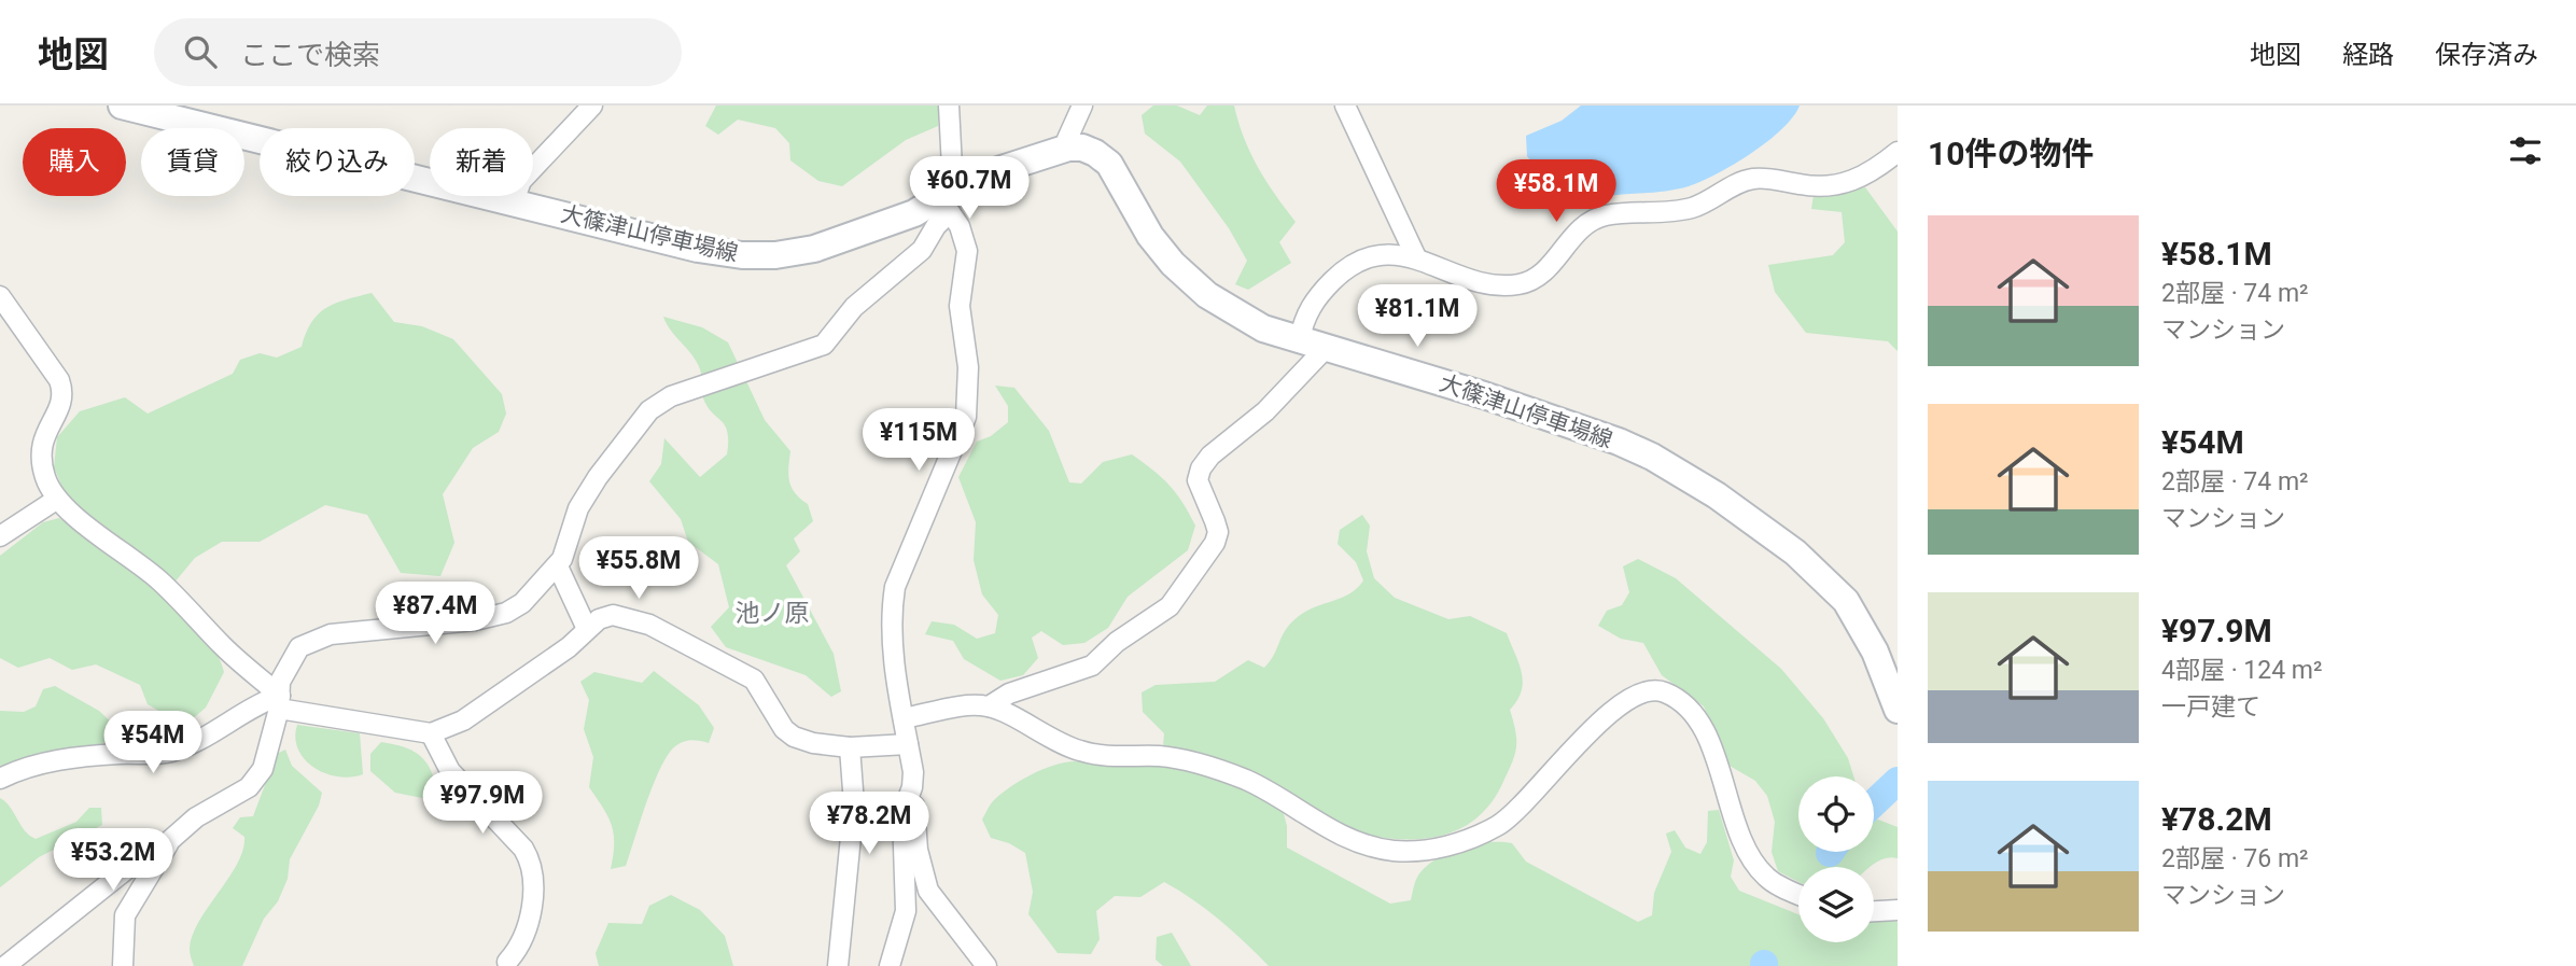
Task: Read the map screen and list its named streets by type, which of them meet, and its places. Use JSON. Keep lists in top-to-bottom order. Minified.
{"streets":{"main road":["大篠津山停車場線"]},"districts":["池ノ原"],"page":{"header":"地図","search":"ここで検索","nav":["地図","経路","保存済み"],"heading":"10件の物件","chip":["購入","賃貸","絞り込み","新着"],"price":["¥60.7M","¥58.1M","¥81.1M","¥115M","¥55.8M","¥87.4M","¥54M","¥97.9M","¥78.2M","¥53.2M"],"list":[{"name":"¥58.1M","note":"2部屋 · 74 m² · マンション"},{"name":"¥54M","note":"2部屋 · 74 m² · マンション"},{"name":"¥97.9M","note":"4部屋 · 124 m² · 一戸建て"},{"name":"¥78.2M","note":"2部屋 · 76 m² · マンション"}]}}
